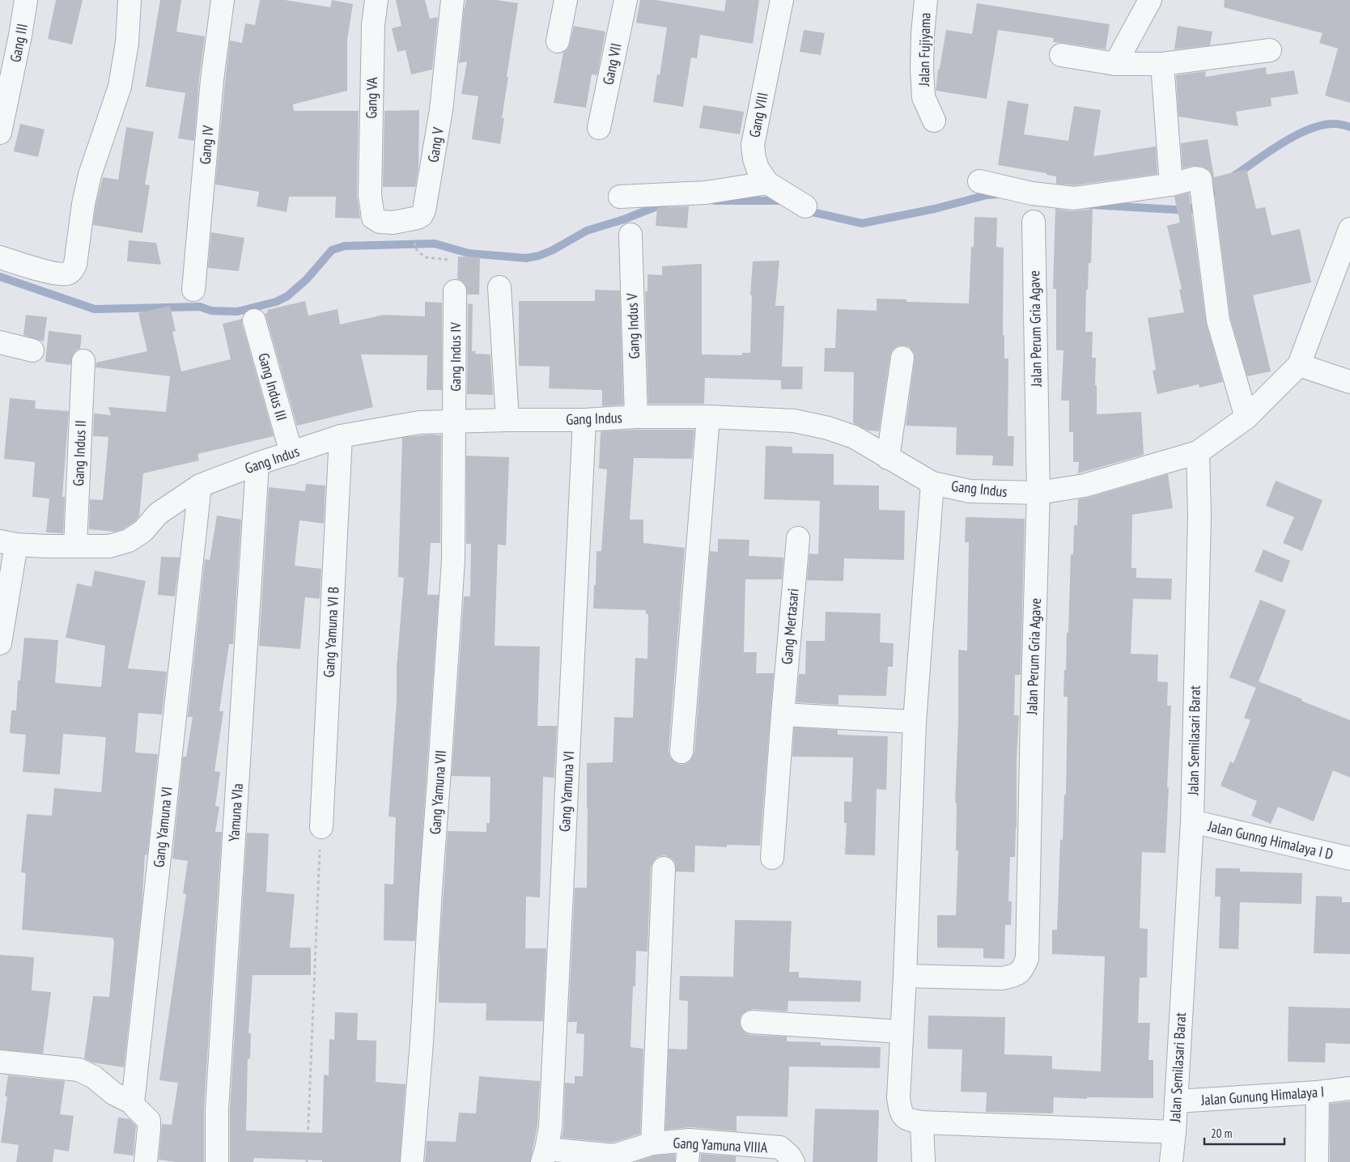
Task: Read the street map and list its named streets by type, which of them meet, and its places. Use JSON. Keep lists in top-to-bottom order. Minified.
{"streets":{"street":["Gang III","Jalan Fujiyama","Gang VII","Gang VA","Gang VIII","Gang IV","Gang V","Gang Indus V","Jalan Perum Gria Agave","Gang Indus IV","Gang Indus III","Gang Indus","Gang Indus II","Gang Mertasari","Gang Yamuna VI B","Jalan Semilasari Barat","Gang Yamuna VI","Gang Yamuna VII","Yamuna VIa","Jalan Gunng Himalaya I D","Jalan Gunung Himalaya I","Gang Yamuna VIIIA"]},"crossings":[["Gang VA","Gang V"],["Gang Indus V","Gang Indus"],["Jalan Perum Gria Agave","Gang Indus"],["Gang Indus IV","Gang Indus"],["Gang Indus IV","Gang Yamuna VII"],["Gang Indus III","Gang Indus"],["Gang Indus","Gang Indus II"],["Gang Indus","Gang Yamuna VI B"],["Gang Indus","Jalan Semilasari Barat"],["Gang Indus","Gang Yamuna VI"],["Gang Indus","Gang Yamuna VII"],["Gang Indus","Yamuna VIa"],["Jalan Semilasari Barat","Jalan Gunng Himalaya I D"],["Jalan Semilasari Barat","Jalan Gunung Himalaya I"],["Gang Yamuna VI","Gang Yamuna VIIIA"]],"scale_bar":"20 m"}
